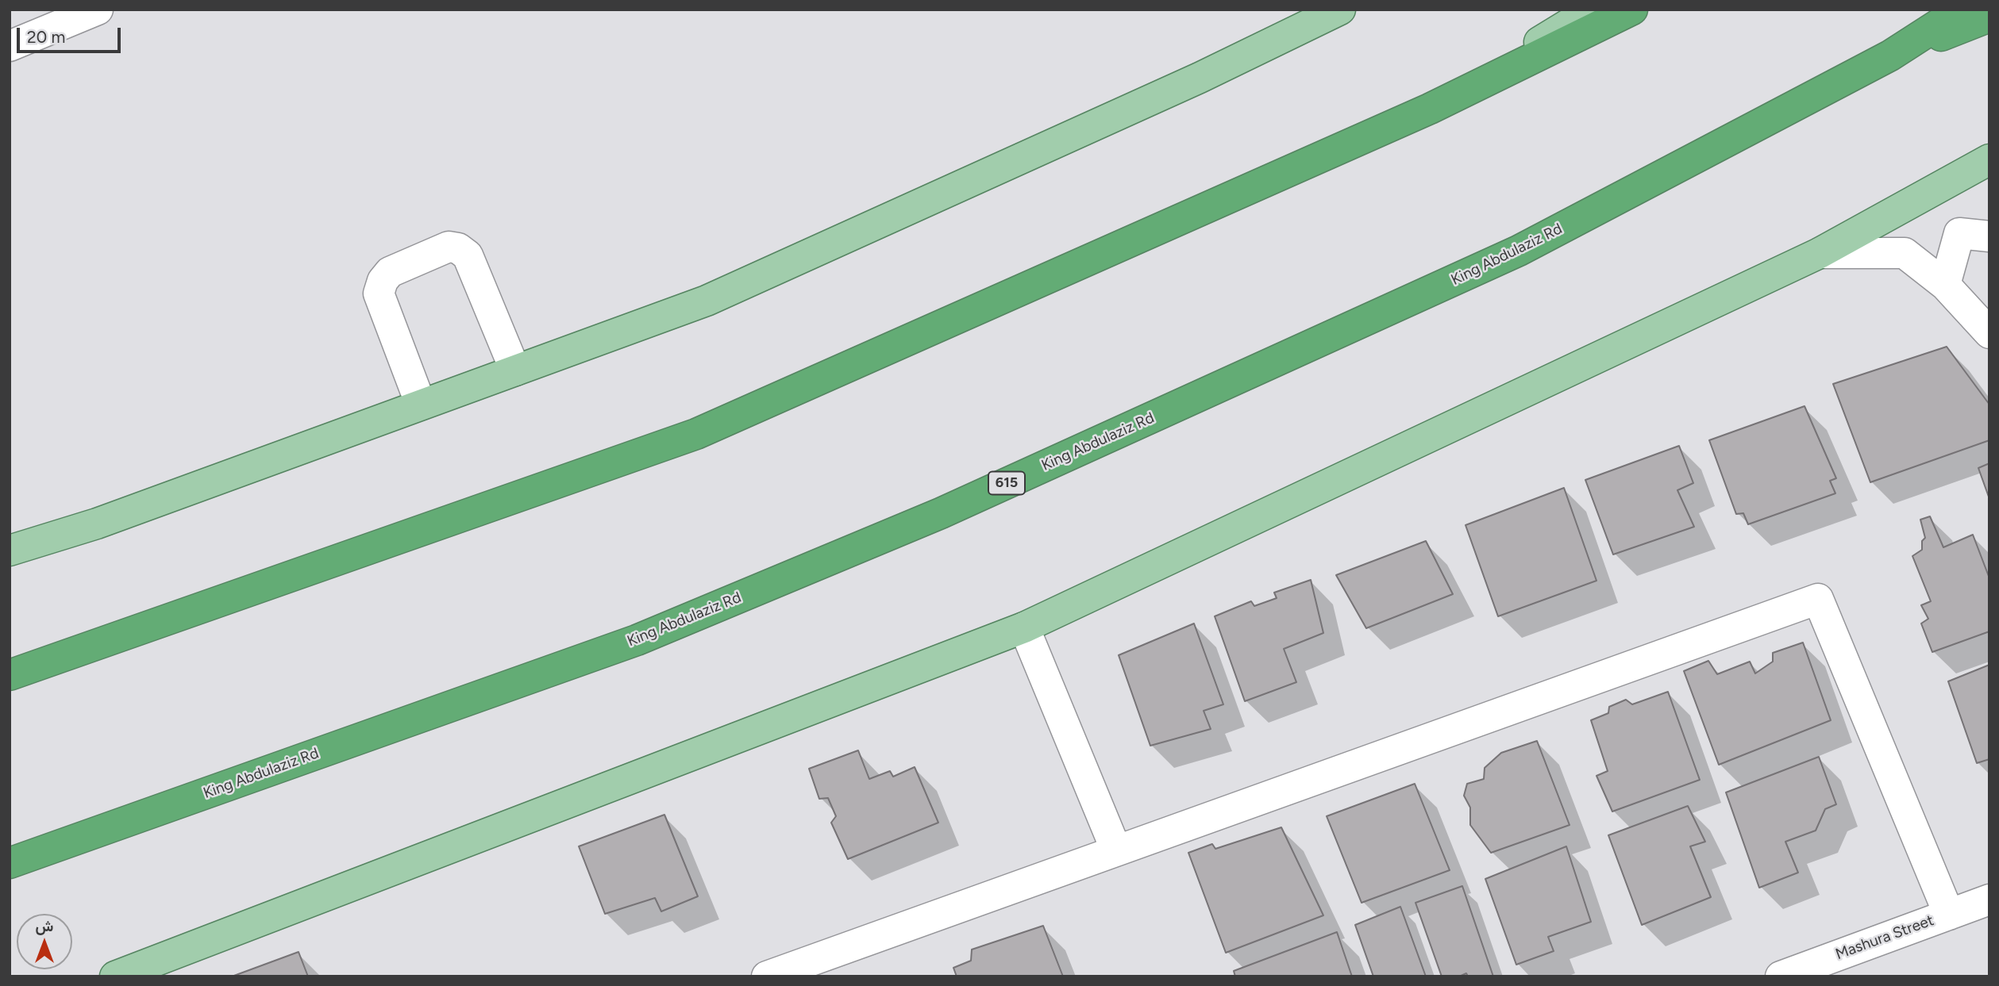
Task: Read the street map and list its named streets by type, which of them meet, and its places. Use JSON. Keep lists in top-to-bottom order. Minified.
{"streets":{"highway":["King Abdulaziz Rd","615"],"street":["Mashura Street"]},"scale_bar":"20 m","north":"top"}
